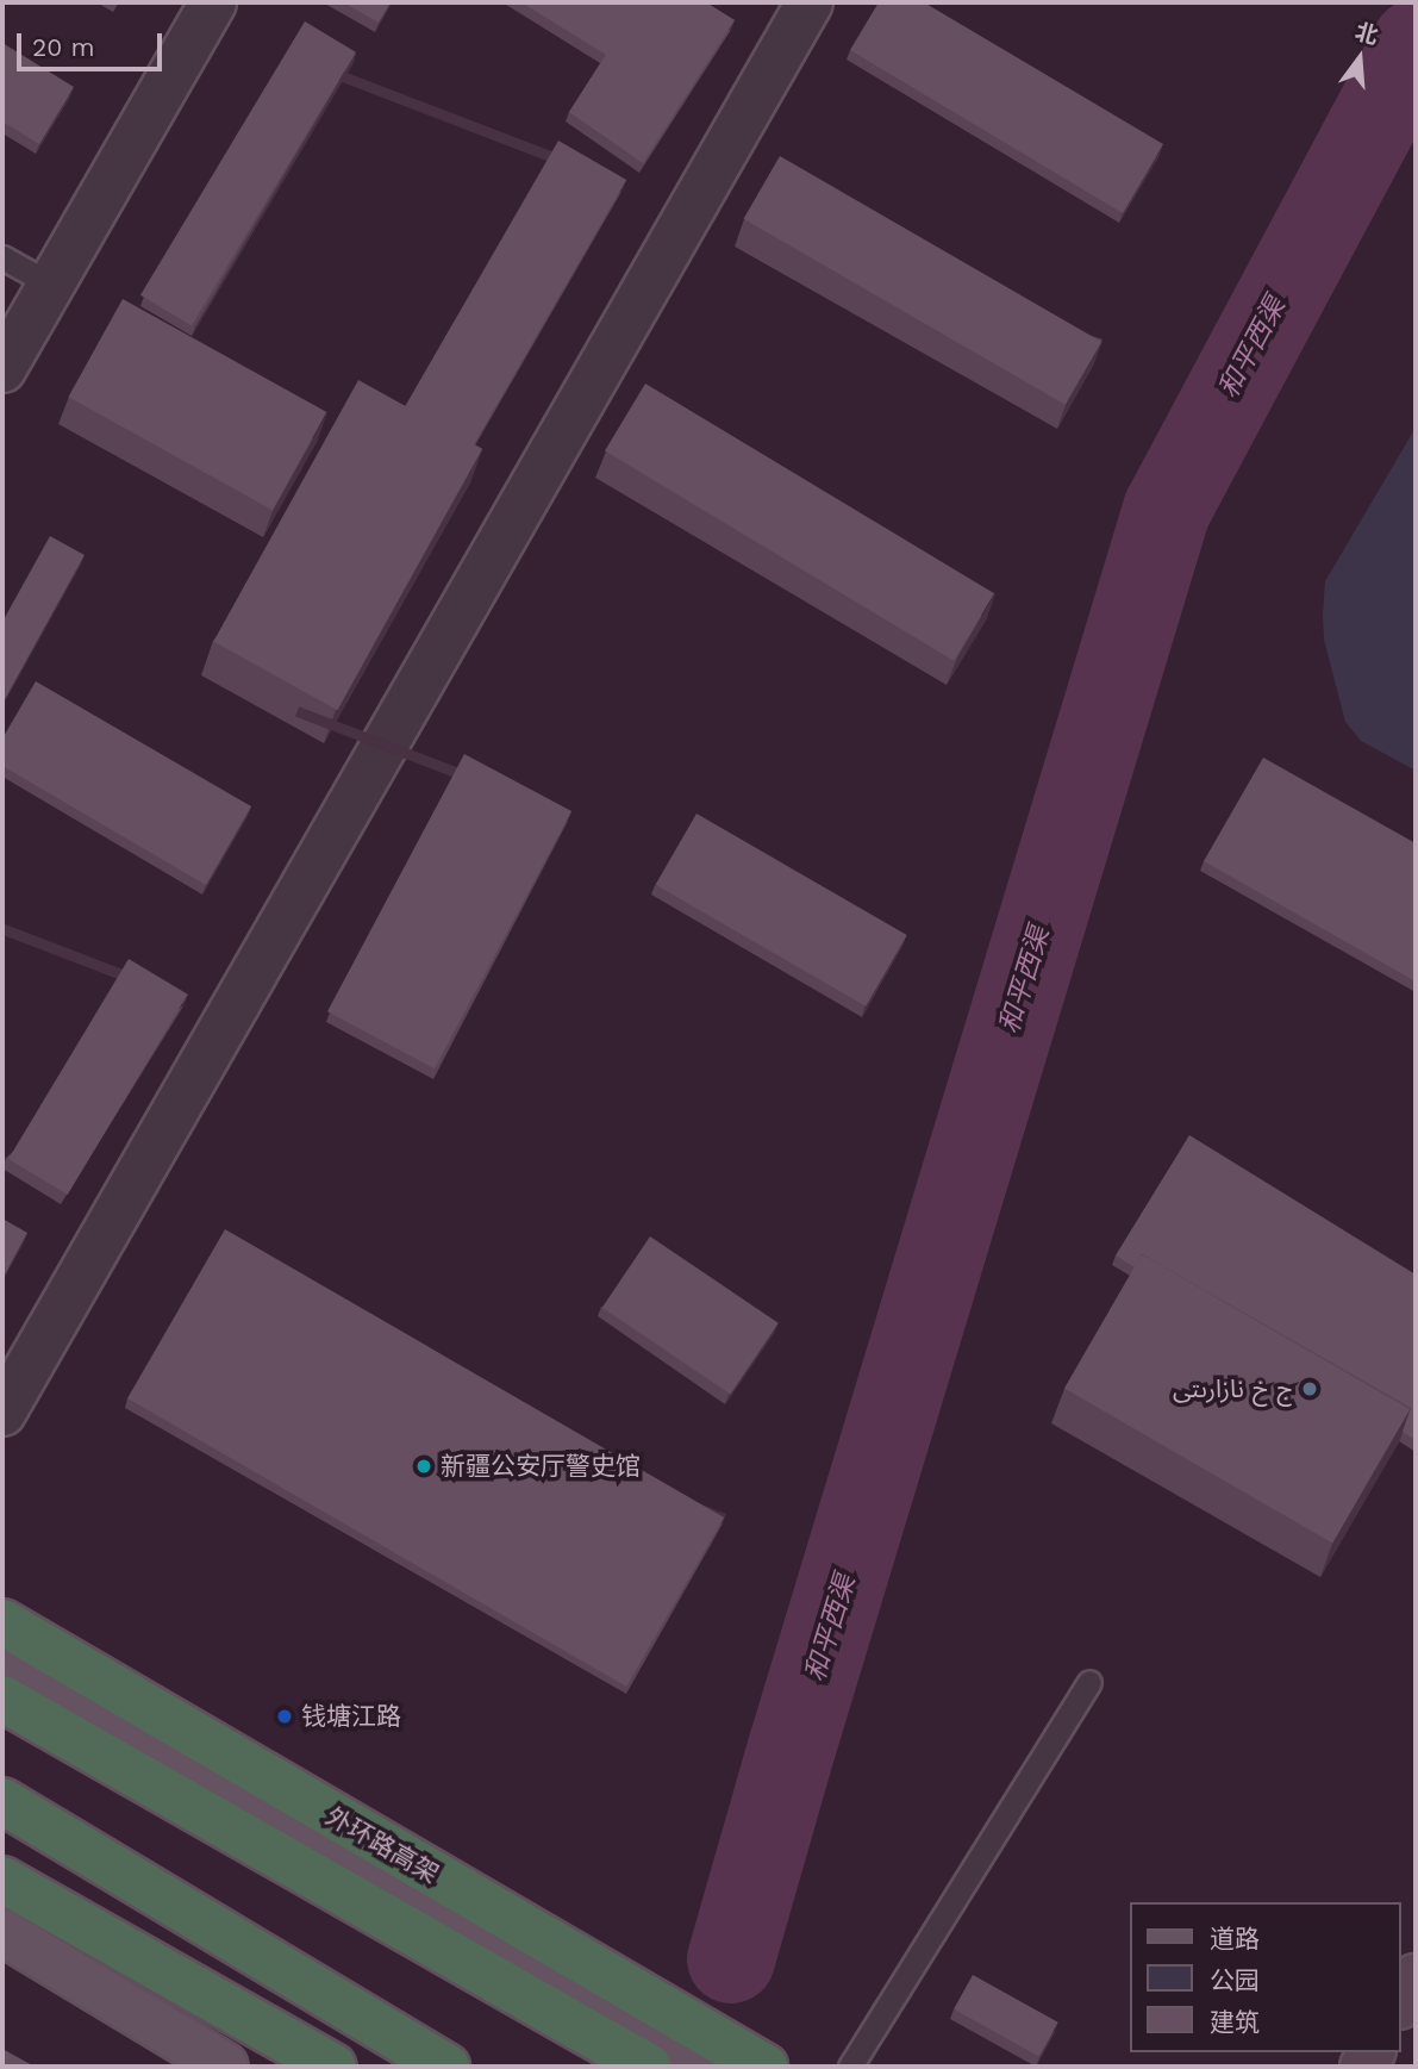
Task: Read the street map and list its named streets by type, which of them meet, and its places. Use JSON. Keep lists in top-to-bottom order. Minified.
{"streets":{"highway":["外环路高架"]},"water":["和平西渠"],"places":["ج خ نازارىتى","新疆公安厅警史馆","钱塘江路"],"legend":["道路","公园","建筑"],"scale_bar":"20 m","north":"top"}
